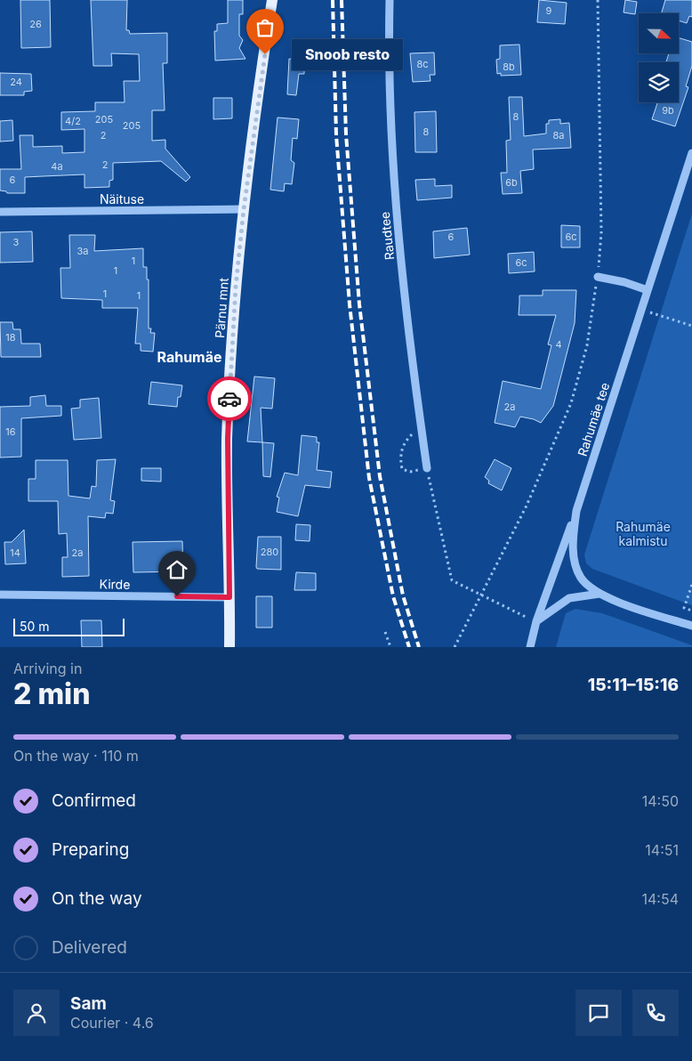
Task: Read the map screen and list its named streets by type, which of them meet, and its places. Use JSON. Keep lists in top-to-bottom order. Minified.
{"streets":{"main road":["Pärnu mnt"],"street":["Näituse","Raudtee","Rahumäe tee","Kirde"]},"crossings":[["Näituse","Pärnu mnt"],["Pärnu mnt","Kirde"]],"districts":["Rahumäe"],"parks":["Rahumäe kalmistu"],"places":["Snoob resto"],"house_numbers":["9","26","8c","8b","24","9b","8","205","4/2","205","8","2","8a","2","4a","6","6b","6","6c","3","3a","1","6c","1","1","1","18","4","2a","16","280","14","2a"],"scale_bar":"50 m","north":"right","page":{"bubble":"Snoob resto","scale":"50 m","heading":["2 min","Arriving in","15:11–15:16"],"panel":["Sam","Courier · 4.6"],"bar":"On the way · 110 m","list":[["Confirmed","14:50"],["Preparing","14:51"],["On the way","14:54"],"Delivered"]}}
